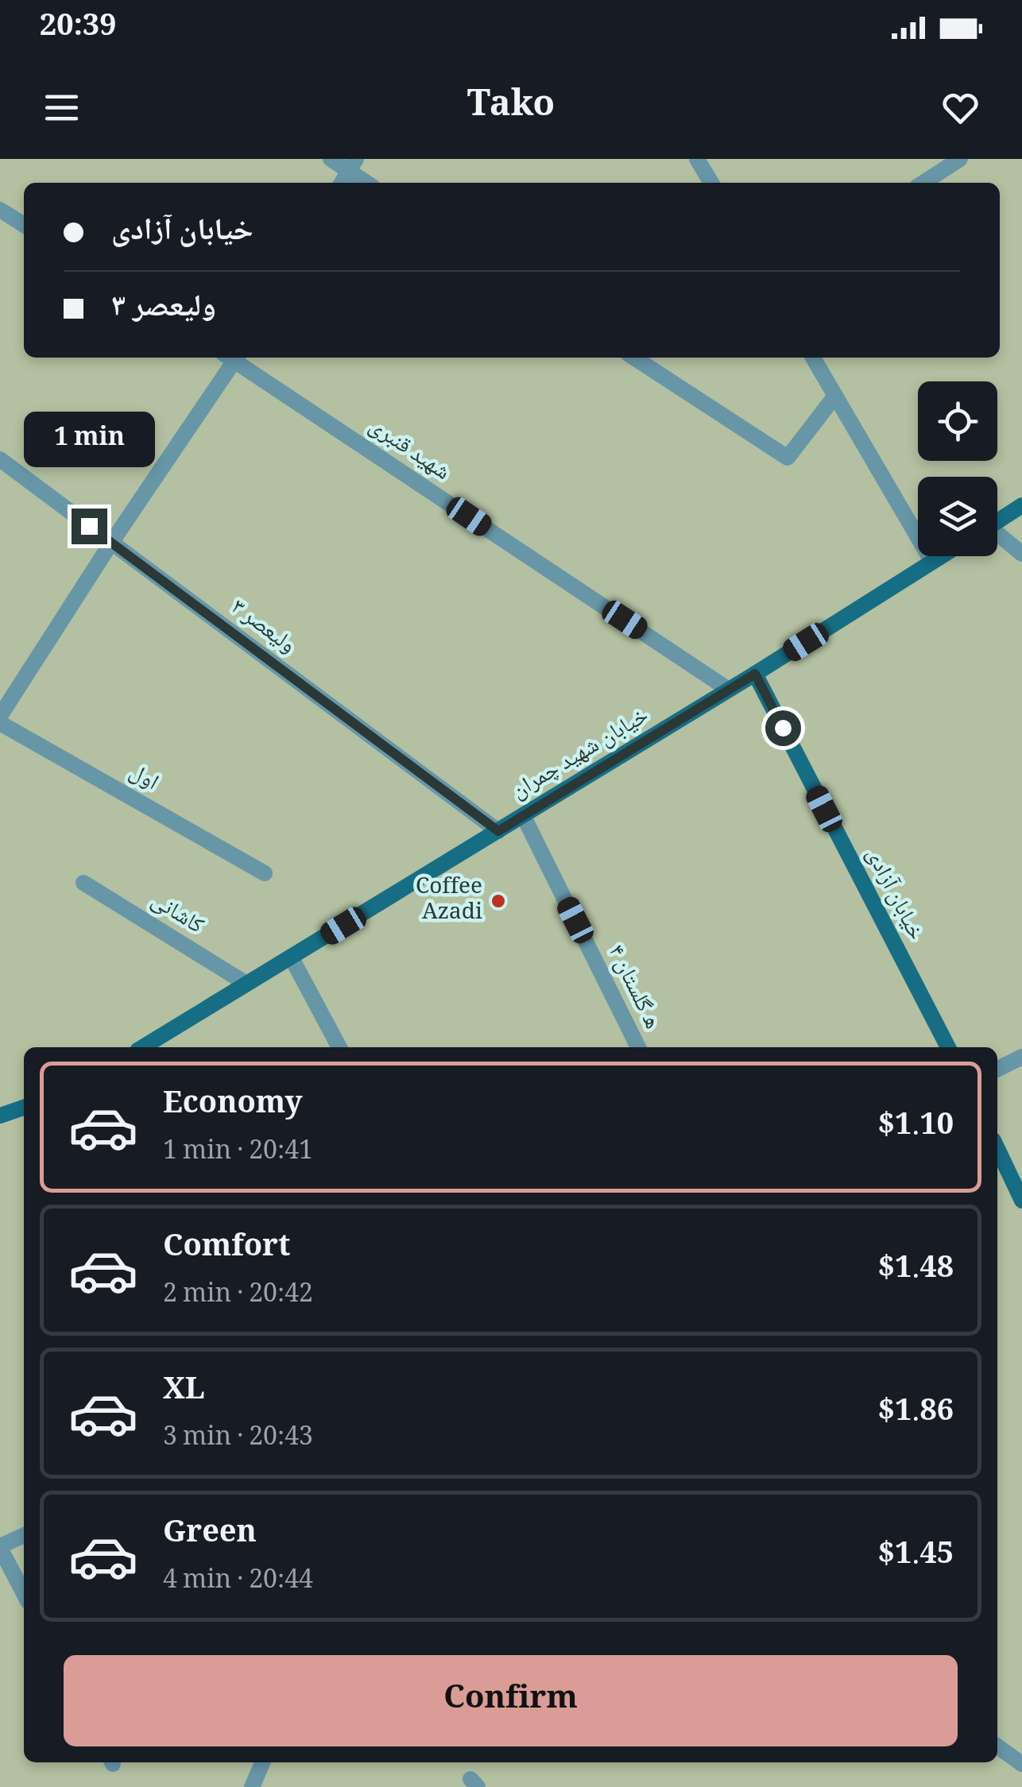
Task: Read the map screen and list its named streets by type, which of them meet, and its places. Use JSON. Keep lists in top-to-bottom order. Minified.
{"streets":{"main road":["خیابان شهید چمران","خیابان آزادی"],"street":["شهید قنبری","ولیعصر ۳","اول","کاشانی","ه گلستان ۴"]},"crossings":[["شهید قنبری","خیابان شهید چمران"],["ولیعصر ۳","خیابان شهید چمران"],["خیابان شهید چمران","خیابان آزادی"],["خیابان شهید چمران","کاشانی"],["خیابان شهید چمران","ه گلستان ۴"]],"places":["Coffee Azadi"],"page":{"status":"20:39","header":"Tako","banner":["خیابان آزادی","ولیعصر ۳"],"bubble":"1 min","list":[{"name":"Economy","note":"1 min · 20:41","value":"$1.10"},{"name":"Comfort","note":"2 min · 20:42","value":"$1.48"},{"name":"XL","note":"3 min · 20:43","value":"$1.86"},{"name":"Green","note":"4 min · 20:44","value":"$1.45"}],"buttons":"Confirm"}}
